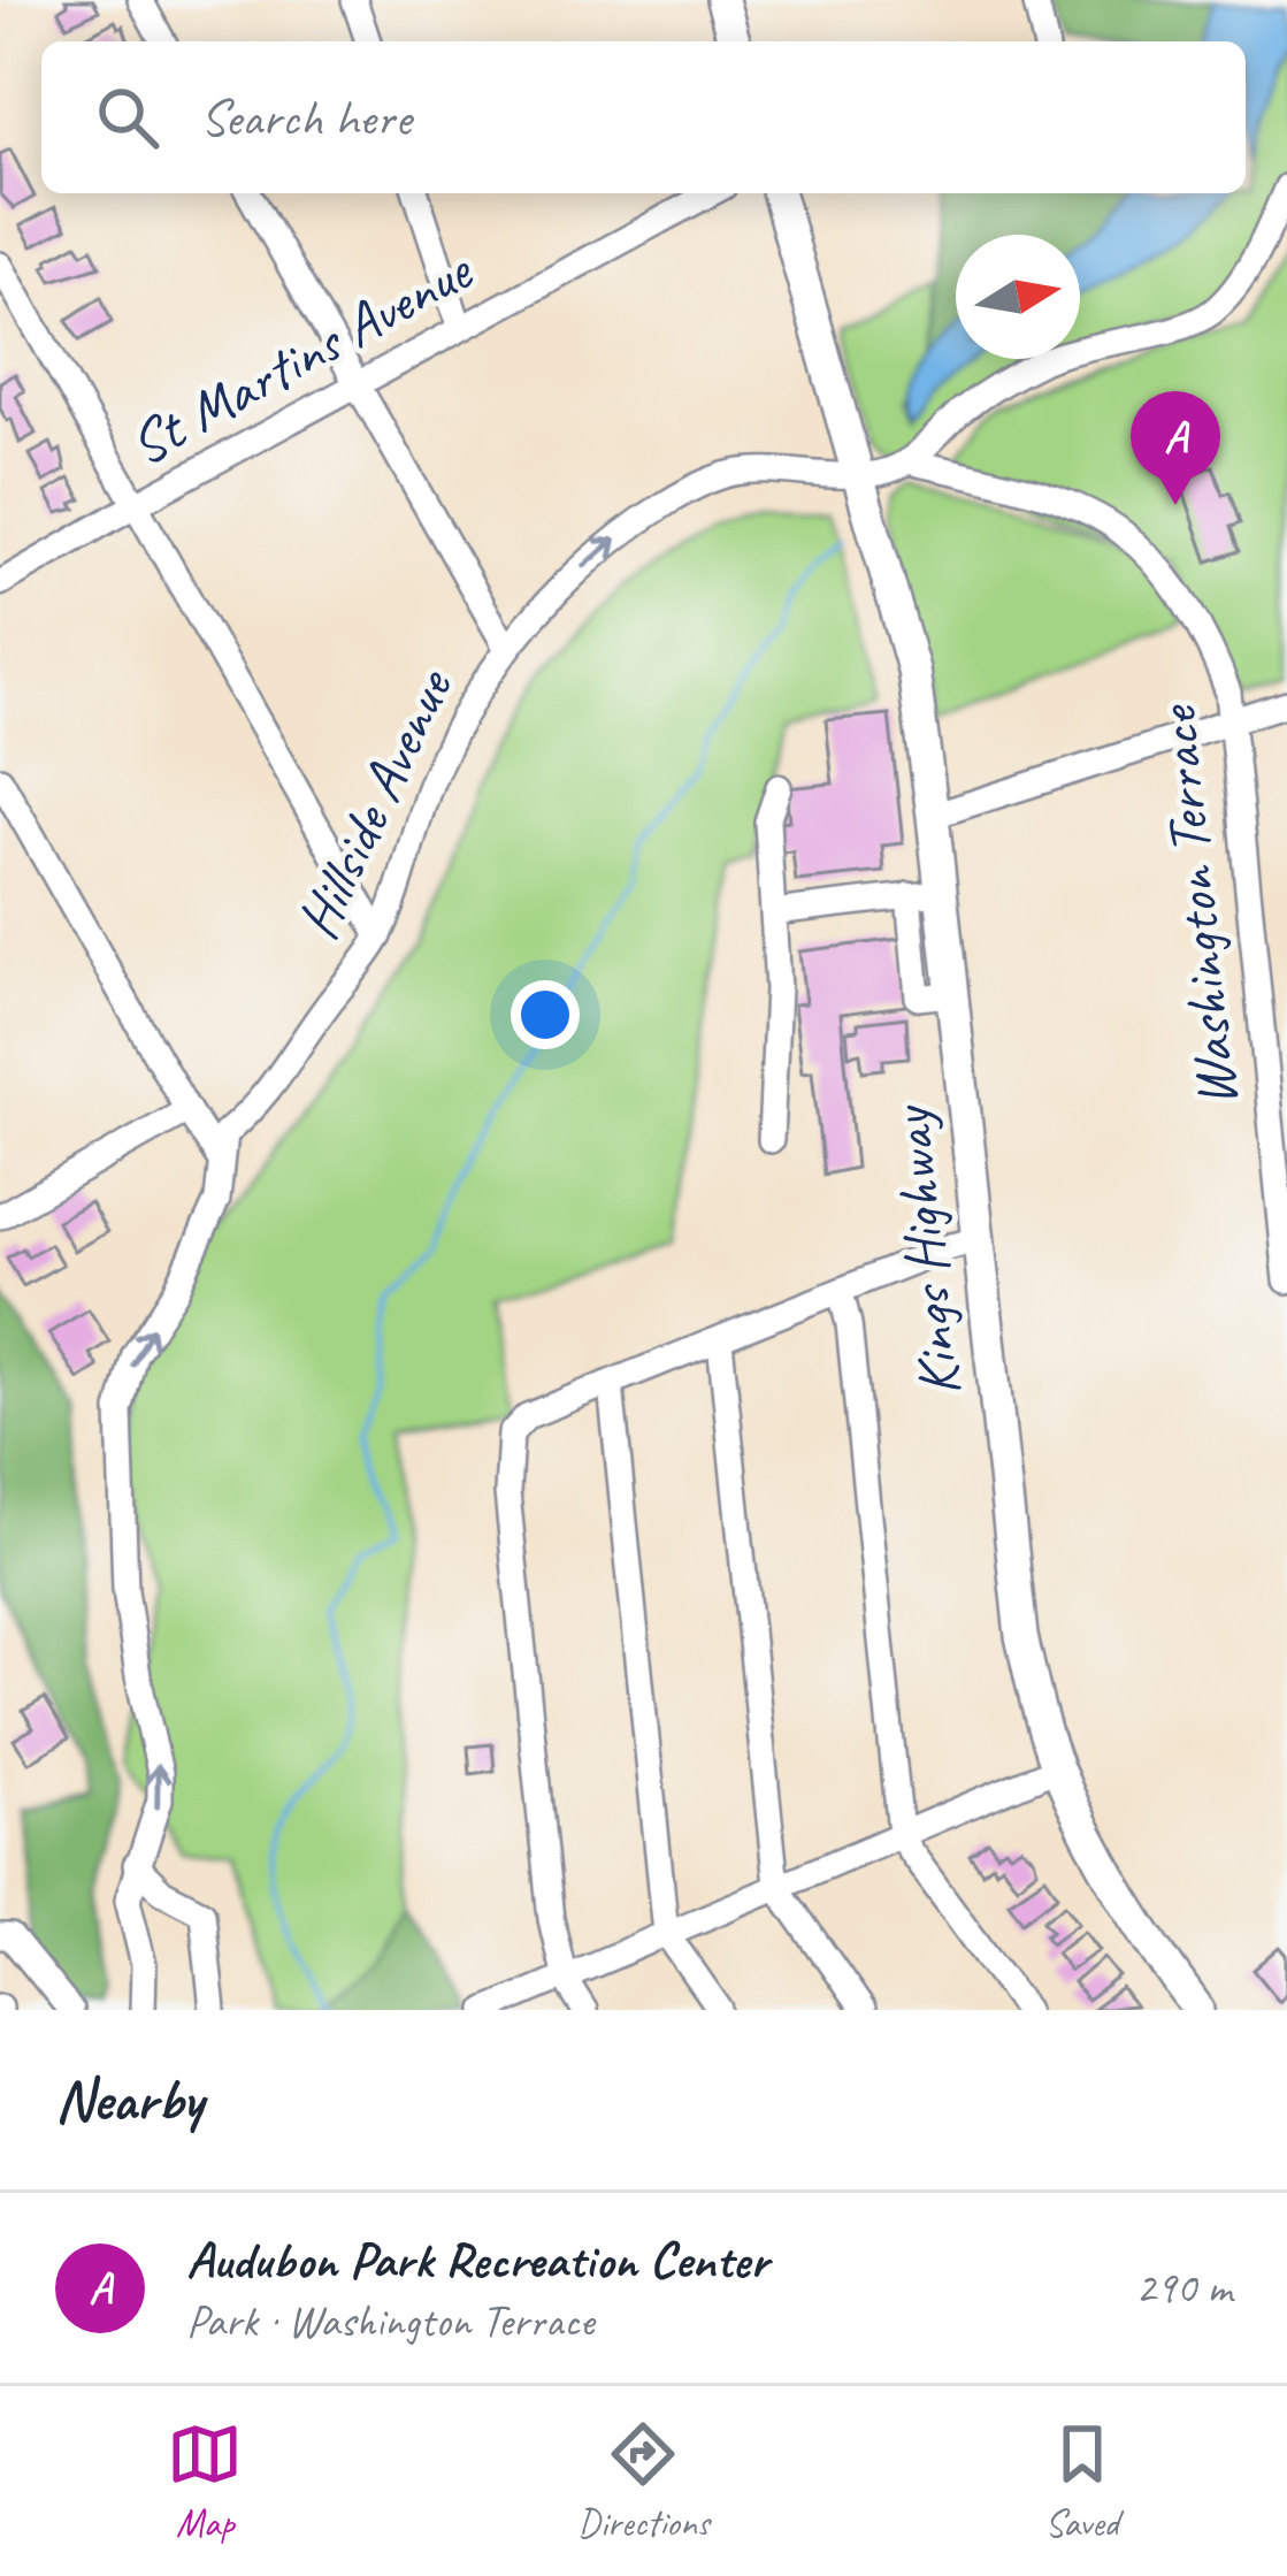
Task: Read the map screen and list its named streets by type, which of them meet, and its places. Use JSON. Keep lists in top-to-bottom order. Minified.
{"streets":{"main road":["Kings Highway"],"street":["St Martins Avenue","Hillside Avenue","Washington Terrace"]},"crossings":[["Hillside Avenue","Washington Terrace"],["Hillside Avenue","Kings Highway"]],"one_way":["Hillside Avenue"],"north":"right","page":{"search":"Search here","pins":"A","heading":"Nearby","list":[{"mark":"A","name":"Audubon Park Recreation Center","note":"Park · Washington Terrace","value":"290 m"}],"nav":["Map","Directions","Saved"]}}
